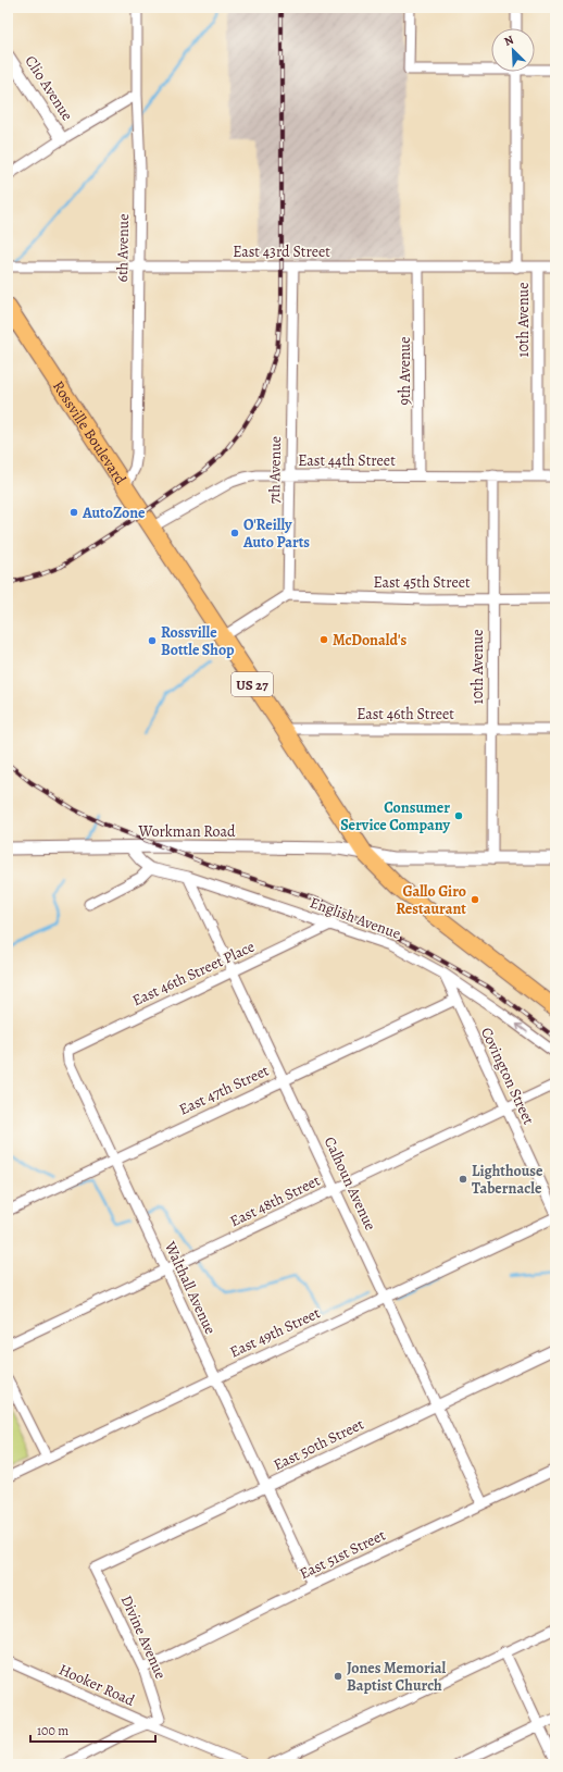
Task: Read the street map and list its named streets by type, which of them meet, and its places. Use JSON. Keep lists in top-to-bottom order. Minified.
{"streets":{"highway":["Rossville Boulevard","US 27"],"street":["Clio Avenue","6th Avenue","East 43rd Street","10th Avenue","9th Avenue","East 44th Street","7th Avenue","East 45th Street","East 46th Street","Workman Road","English Avenue","East 46th Street Place","Covington Street","East 47th Street","Calhoun Avenue","East 48th Street","Walthall Avenue","East 49th Street","East 50th Street","East 51st Street","Divine Avenue","Hooker Road"]},"crossings":[["6th Avenue","East 43rd Street"],["6th Avenue","Rossville Boulevard"],["East 43rd Street","10th Avenue"],["East 43rd Street","9th Avenue"],["East 43rd Street","7th Avenue"],["10th Avenue","East 44th Street"],["10th Avenue","East 45th Street"],["10th Avenue","East 46th Street"],["9th Avenue","East 44th Street"],["Rossville Boulevard","East 44th Street"],["Rossville Boulevard","East 46th Street"],["Rossville Boulevard","Workman Road"],["East 44th Street","7th Avenue"],["7th Avenue","East 45th Street"],["English Avenue","East 46th Street Place"],["English Avenue","Covington Street"],["English Avenue","Calhoun Avenue"],["East 46th Street Place","Calhoun Avenue"],["East 46th Street Place","Walthall Avenue"],["Covington Street","East 47th Street"],["Covington Street","East 48th Street"],["Covington Street","East 49th Street"],["East 47th Street","Calhoun Avenue"],["East 47th Street","Walthall Avenue"],["Calhoun Avenue","East 48th Street"],["Calhoun Avenue","East 49th Street"],["Calhoun Avenue","East 50th Street"],["Calhoun Avenue","East 51st Street"],["East 48th Street","Walthall Avenue"],["Walthall Avenue","East 49th Street"],["Walthall Avenue","East 50th Street"],["Walthall Avenue","East 51st Street"],["East 50th Street","Divine Avenue"],["East 51st Street","Divine Avenue"],["Divine Avenue","Hooker Road"]],"places":["AutoZone","O'Reilly Auto Parts","McDonald's","Rossville Bottle Shop","Consumer Service Company","Gallo Giro Restaurant","Lighthouse Tabernacle","Jones Memorial Baptist Church"],"scale_bar":"100 m","north":"top left"}
